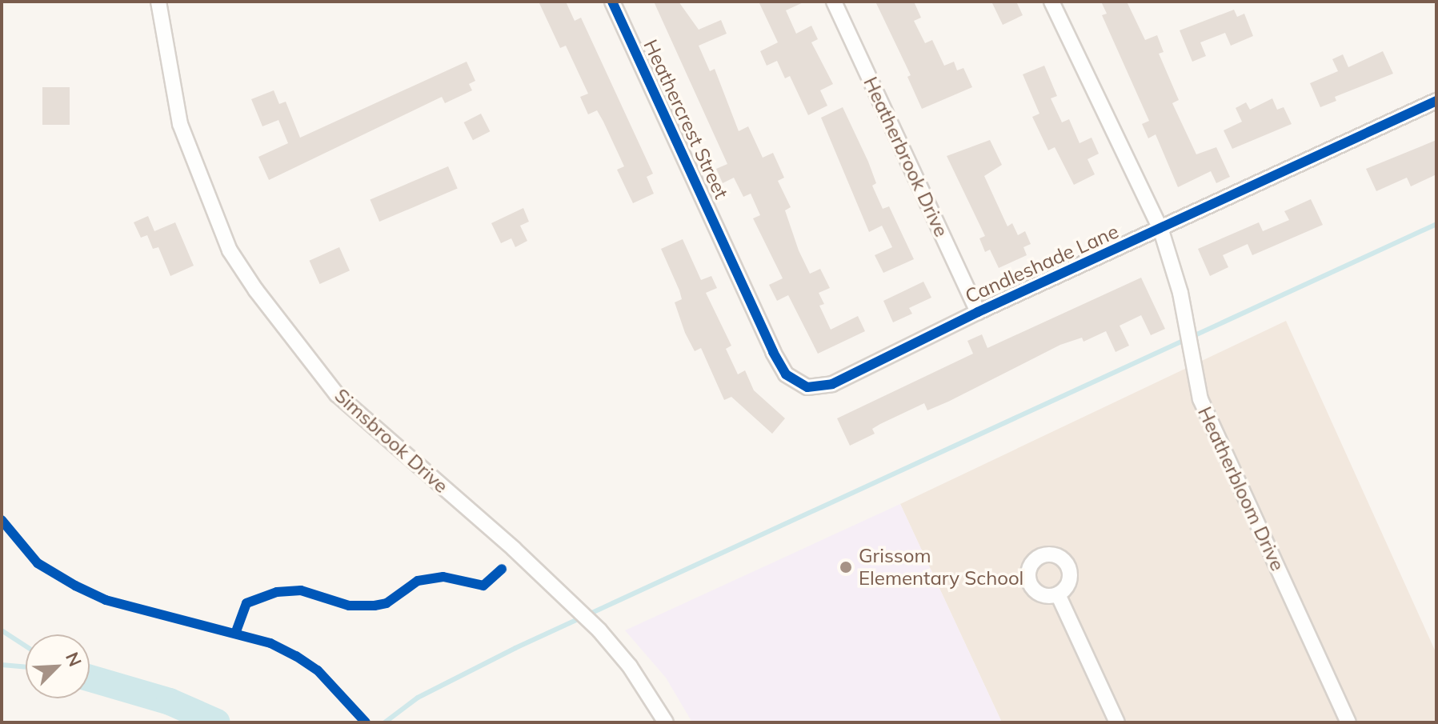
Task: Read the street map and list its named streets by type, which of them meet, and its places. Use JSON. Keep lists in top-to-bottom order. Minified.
{"streets":{"street":["Heathercrest Street","Heatherbrook Drive","Candleshade Lane","Simsbrook Drive","Heatherbloom Drive"]},"crossings":[["Heathercrest Street","Candleshade Lane"],["Heatherbrook Drive","Candleshade Lane"],["Candleshade Lane","Heatherbloom Drive"]],"places":["Grissom Elementary School"],"north":"top right"}
